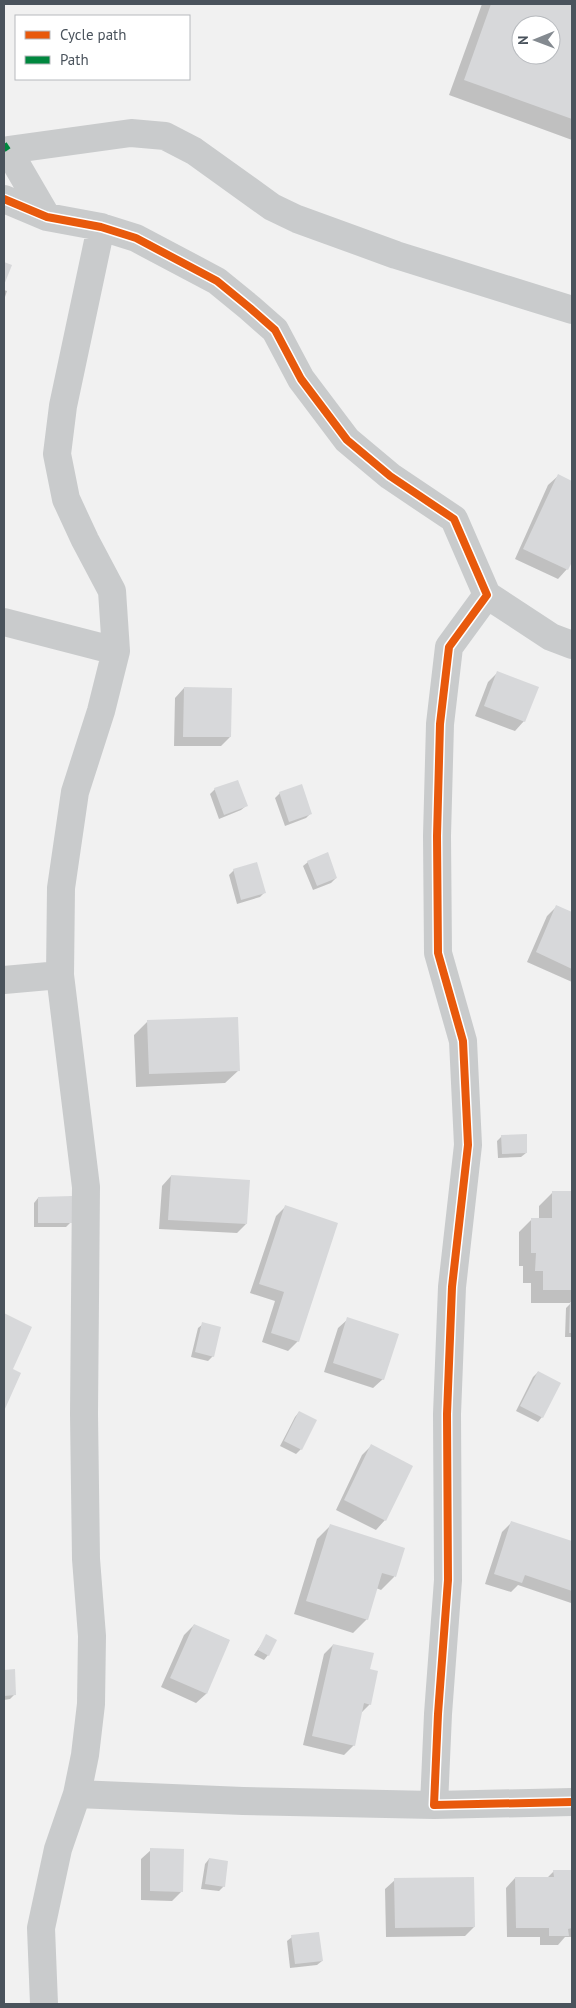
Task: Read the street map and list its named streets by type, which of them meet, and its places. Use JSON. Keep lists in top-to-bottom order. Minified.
{"legend":["Cycle path","Path"],"north":"left"}
